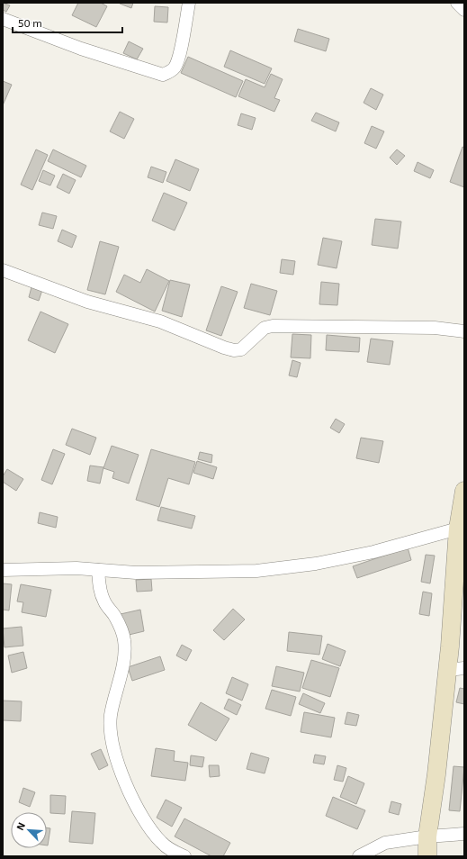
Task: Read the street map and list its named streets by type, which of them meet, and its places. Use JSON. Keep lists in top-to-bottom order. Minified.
{"scale_bar":"50 m","north":"top left"}
